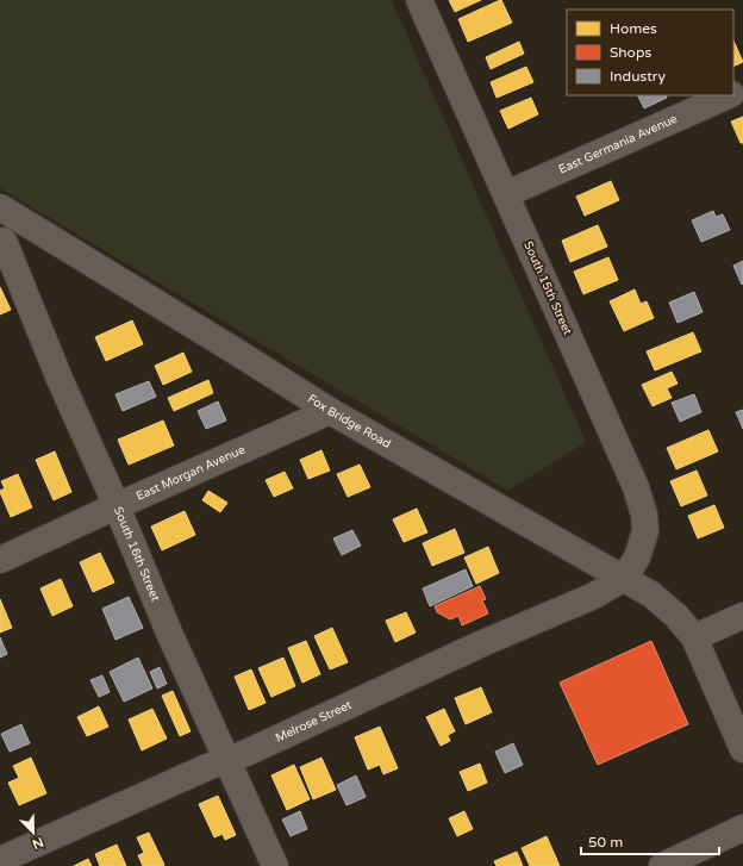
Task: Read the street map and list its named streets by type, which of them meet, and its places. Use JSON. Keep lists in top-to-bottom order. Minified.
{"streets":{"street":["East Germania Avenue","South 15th Street","Fox Bridge Road","East Morgan Avenue","South 16th Street","Melrose Street"]},"crossings":[["East Germania Avenue","South 15th Street"],["South 15th Street","Fox Bridge Road"],["South 15th Street","Melrose Street"],["Fox Bridge Road","East Morgan Avenue"],["Fox Bridge Road","Melrose Street"],["East Morgan Avenue","South 16th Street"],["South 16th Street","Melrose Street"]],"legend":["Homes","Shops","Industry"],"scale_bar":"50 m","north":"bottom right"}
